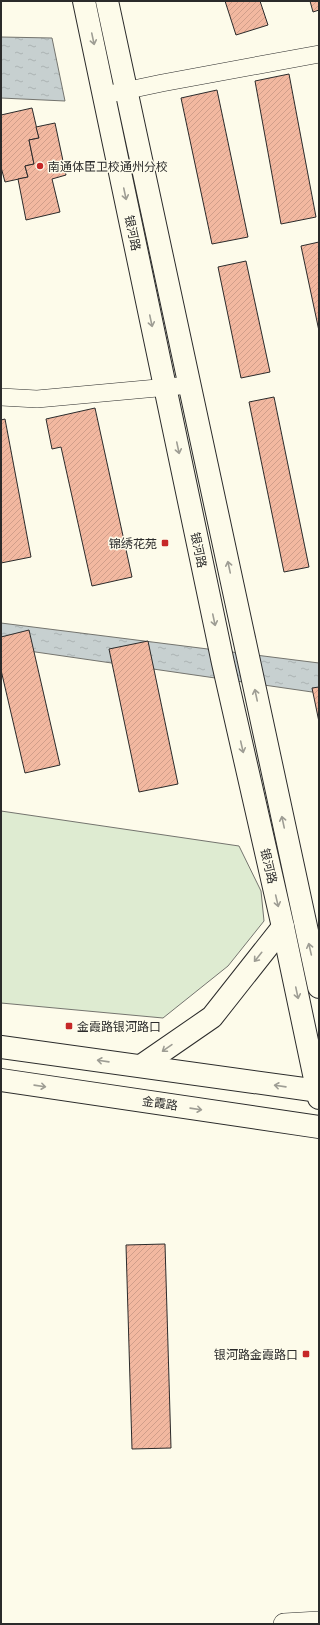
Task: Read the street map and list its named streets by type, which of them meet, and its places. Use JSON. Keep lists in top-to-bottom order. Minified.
{"streets":{"main road":["银河路","金霞路"]},"places":{"other":["南通体臣卫校通州分校"],"transit":["锦绣花苑","金霞路银河路口","银河路金霞路口"]}}
